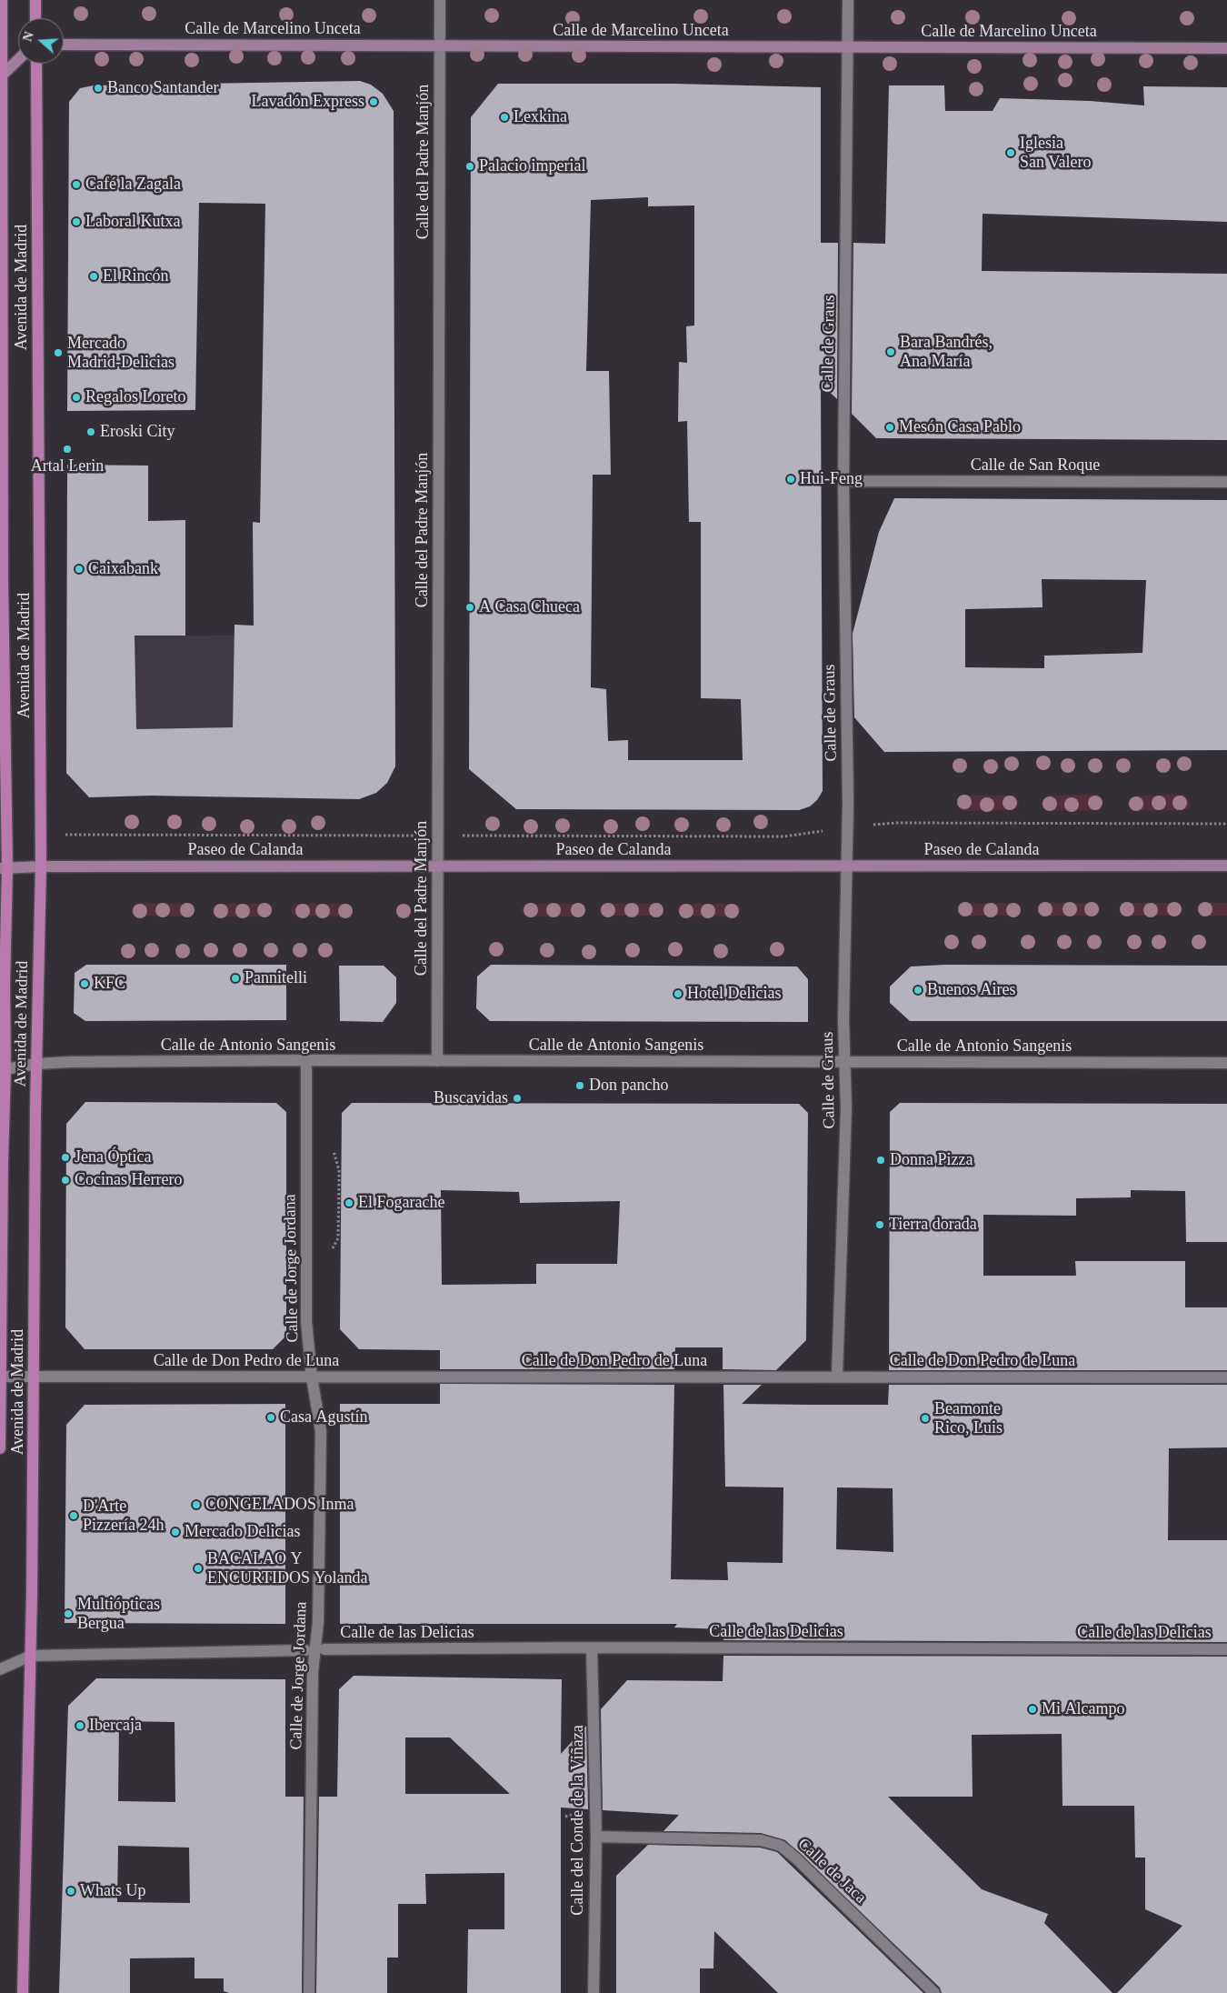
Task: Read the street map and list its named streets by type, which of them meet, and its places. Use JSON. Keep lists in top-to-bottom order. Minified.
{"streets":{"main road":["Calle de Marcelino Unceta","Avenida de Madrid","Paseo de Calanda"],"street":["Calle del Padre Manjón","Calle de Graus","Calle de San Roque","Calle de Antonio Sangenis","Calle de Jorge Jordana","Calle de Don Pedro de Luna","Calle de las Delicias","Calle del Conde de la Viñaza","Calle de Jaca"]},"crossings":[["Calle de Marcelino Unceta","Calle del Padre Manjón"],["Calle de Marcelino Unceta","Calle de Graus"],["Calle del Padre Manjón","Paseo de Calanda"],["Calle del Padre Manjón","Calle de Antonio Sangenis"],["Avenida de Madrid","Paseo de Calanda"],["Avenida de Madrid","Calle de Antonio Sangenis"],["Avenida de Madrid","Calle de Don Pedro de Luna"],["Calle de Graus","Calle de San Roque"],["Calle de Graus","Paseo de Calanda"],["Calle de Graus","Calle de Antonio Sangenis"],["Calle de Graus","Calle de Don Pedro de Luna"],["Calle de Antonio Sangenis","Calle de Jorge Jordana"],["Calle de Jorge Jordana","Calle de Don Pedro de Luna"],["Calle de las Delicias","Calle del Conde de la Viñaza"],["Calle del Conde de la Viñaza","Calle de Jaca"]],"places":["Banco Santander","Lavadón Express","Lexkina","Iglesia San Valero","Palacio imperial","Café la Zagala","Laboral Kutxa","El Rincón","Bara Bandrés, Ana María","Mercado Madrid-Delicias","Regalos Loreto","Mesón Casa Pablo","Eroski City","Artal Lerin","Hui-Feng","Caixabank","A Casa Chueca","Pannitelli","KFC","Buenos Aires","Hotel Delicias","Don pancho","Buscavidas","Jena Óptica","Donna Pizza","Cocinas Herrero","El Fogarache","Tierra dorada","Casa Agustín","Beamonte Rico, Luis","CONGELADOS Inma","D'Arte Pizzería 24h","Mercado Delicias","BACALAO Y ENCURTIDOS Yolanda","Multiópticas Bergua","Mi Alcampo","Ibercaja","Whats Up"],"north":"left"}
